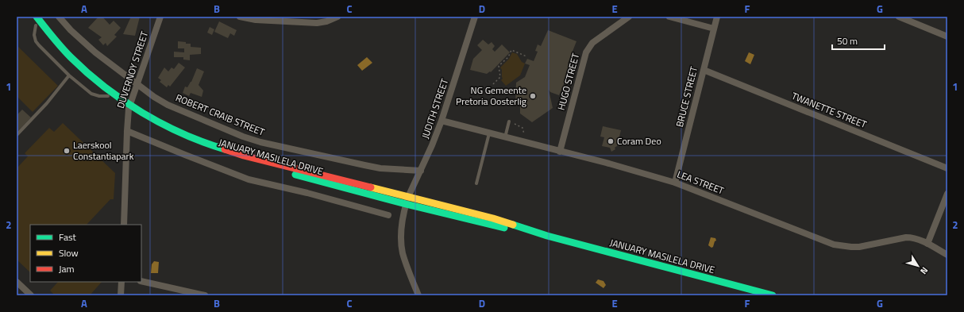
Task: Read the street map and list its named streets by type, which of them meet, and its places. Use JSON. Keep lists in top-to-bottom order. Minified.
{"streets":{"main road":["JANUARY MASILELA DRIVE"],"street":["DUVERNOY STREET","HUGO STREET","BRUCE STREET","JUDITH STREET","TWANETTE STREET","ROBERT CRAIB STREET","LEA STREET"]},"crossings":[["DUVERNOY STREET","ROBERT CRAIB STREET"],["DUVERNOY STREET","JANUARY MASILELA DRIVE"],["HUGO STREET","LEA STREET"],["BRUCE STREET","TWANETTE STREET"],["BRUCE STREET","LEA STREET"],["JUDITH STREET","ROBERT CRAIB STREET"],["JUDITH STREET","JANUARY MASILELA DRIVE"],["JUDITH STREET","LEA STREET"]],"places":["NG Gemeente Pretoria Oosterlig","Coram Deo","Laerskool Constantiapark"],"legend":["Fast","Slow","Jam"],"scale_bar":"50 m","north":"bottom right","grid":{"columns":["A","B","C","D","E","F","G"],"rows":["1","2"]}}
